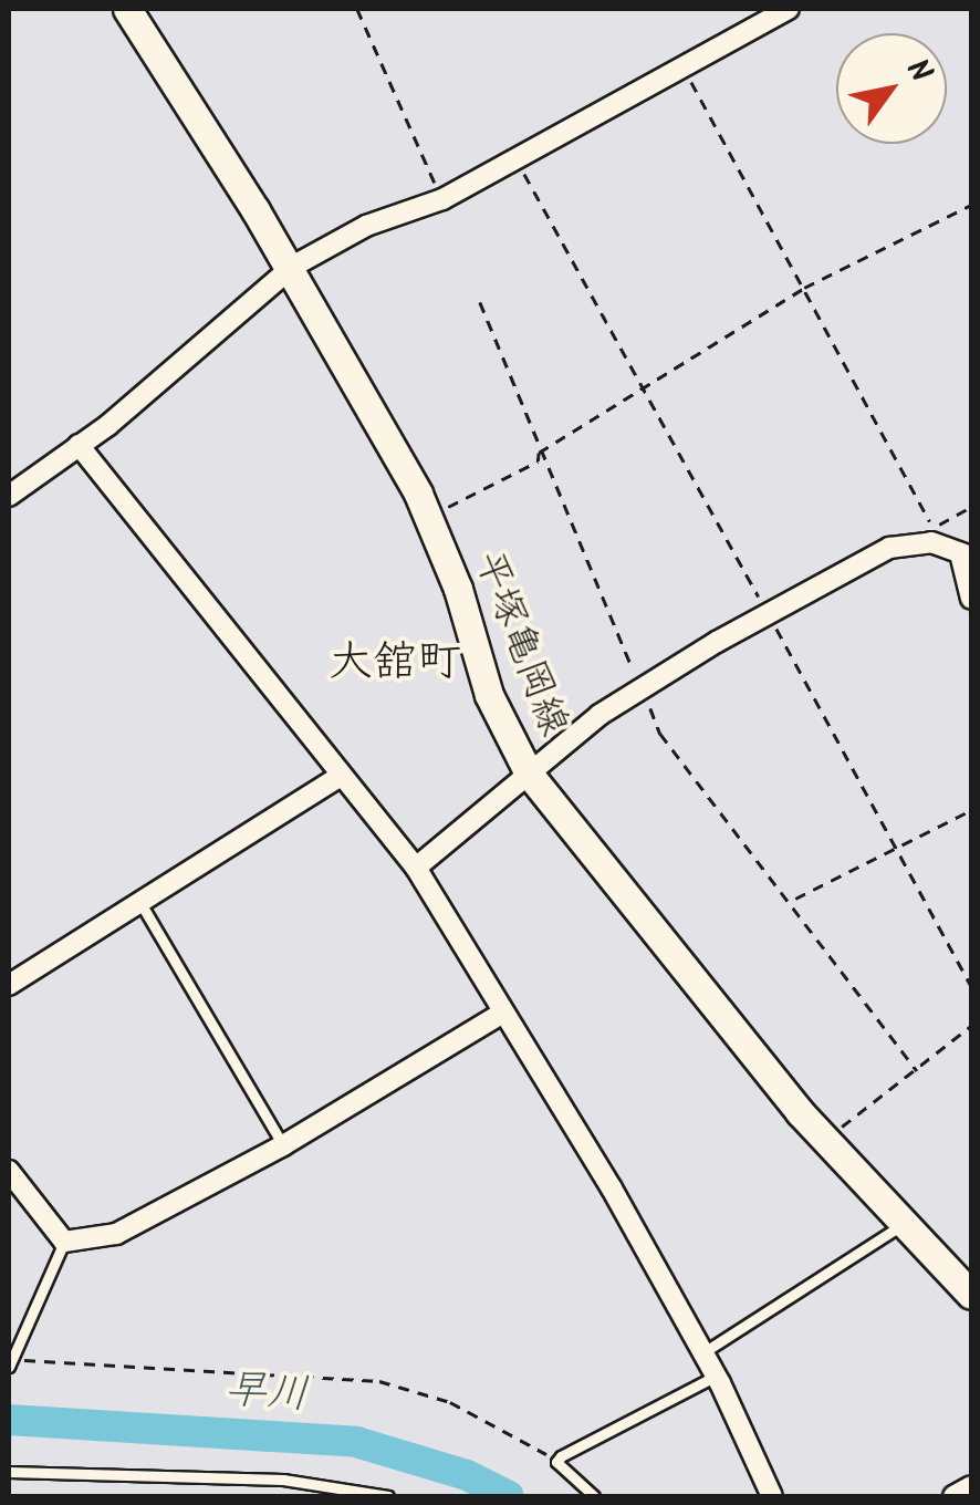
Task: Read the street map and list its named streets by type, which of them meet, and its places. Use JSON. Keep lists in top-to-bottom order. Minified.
{"streets":{"main road":["平塚亀岡線"]},"districts":["大舘町"],"water":["早川"],"north":"top right"}
